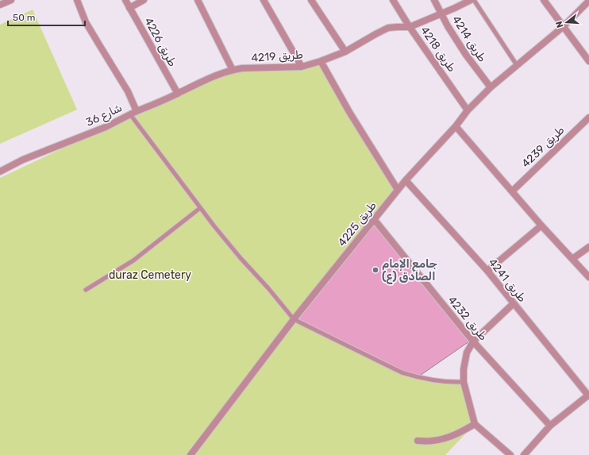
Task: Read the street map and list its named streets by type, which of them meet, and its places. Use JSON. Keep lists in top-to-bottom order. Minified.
{"streets":{"street":["طريق 4214","طريق 4226","طريق 4218","طريق 4219","شارع 36","طريق 4239","طريق 4225","طريق 4241","طريق 4232"]},"crossings":[["طريق 4214","طريق 4219"],["طريق 4214","طريق 4225"],["طريق 4226","طريق 4219"],["طريق 4218","طريق 4219"],["طريق 4218","طريق 4225"],["طريق 4219","شارع 36"],["طريق 4225","طريق 4241"],["طريق 4225","طريق 4232"]],"parks":["duraz Cemetery"],"places":["جامع الإمام الصادق (ع)"],"scale_bar":"50 m","north":"left"}
